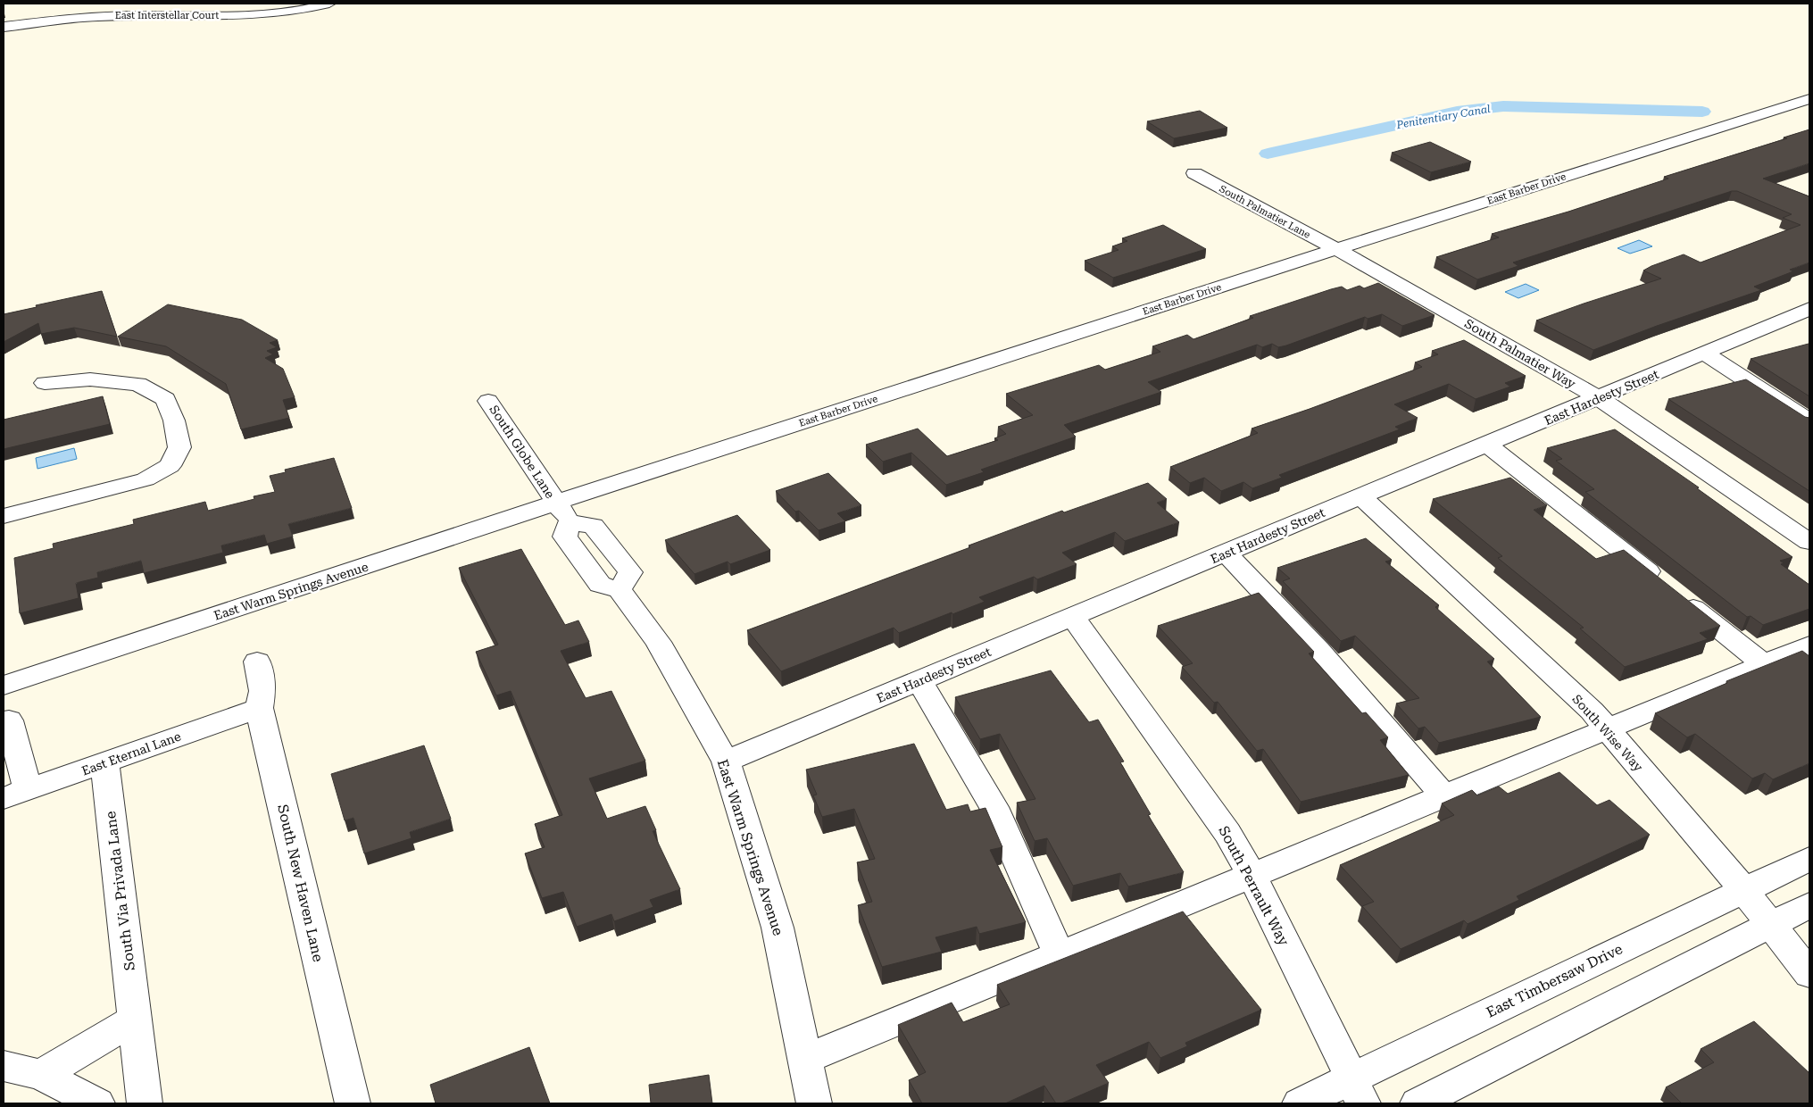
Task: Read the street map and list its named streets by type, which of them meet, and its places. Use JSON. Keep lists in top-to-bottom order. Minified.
{"streets":{"street":["East Interstellar Court","East Barber Drive","South Palmatier Lane","South Palmatier Way","East Hardesty Street","South Globe Lane","East Warm Springs Avenue","South Wise Way","East Eternal Lane","South New Haven Lane","South Perrault Way","South Via Privada Lane","East Timbersaw Drive"]},"crossings":[["East Barber Drive","South Palmatier Lane"],["East Barber Drive","South Palmatier Way"],["East Barber Drive","South Globe Lane"],["East Barber Drive","East Warm Springs Avenue"],["South Palmatier Lane","South Palmatier Way"],["South Palmatier Way","East Hardesty Street"],["East Hardesty Street","East Warm Springs Avenue"],["East Hardesty Street","South Wise Way"],["East Hardesty Street","South Perrault Way"],["South Globe Lane","East Warm Springs Avenue"],["South Wise Way","East Timbersaw Drive"],["East Eternal Lane","South New Haven Lane"],["East Eternal Lane","South Via Privada Lane"],["South Perrault Way","East Timbersaw Drive"]],"water":["Penitentiary Canal"]}
